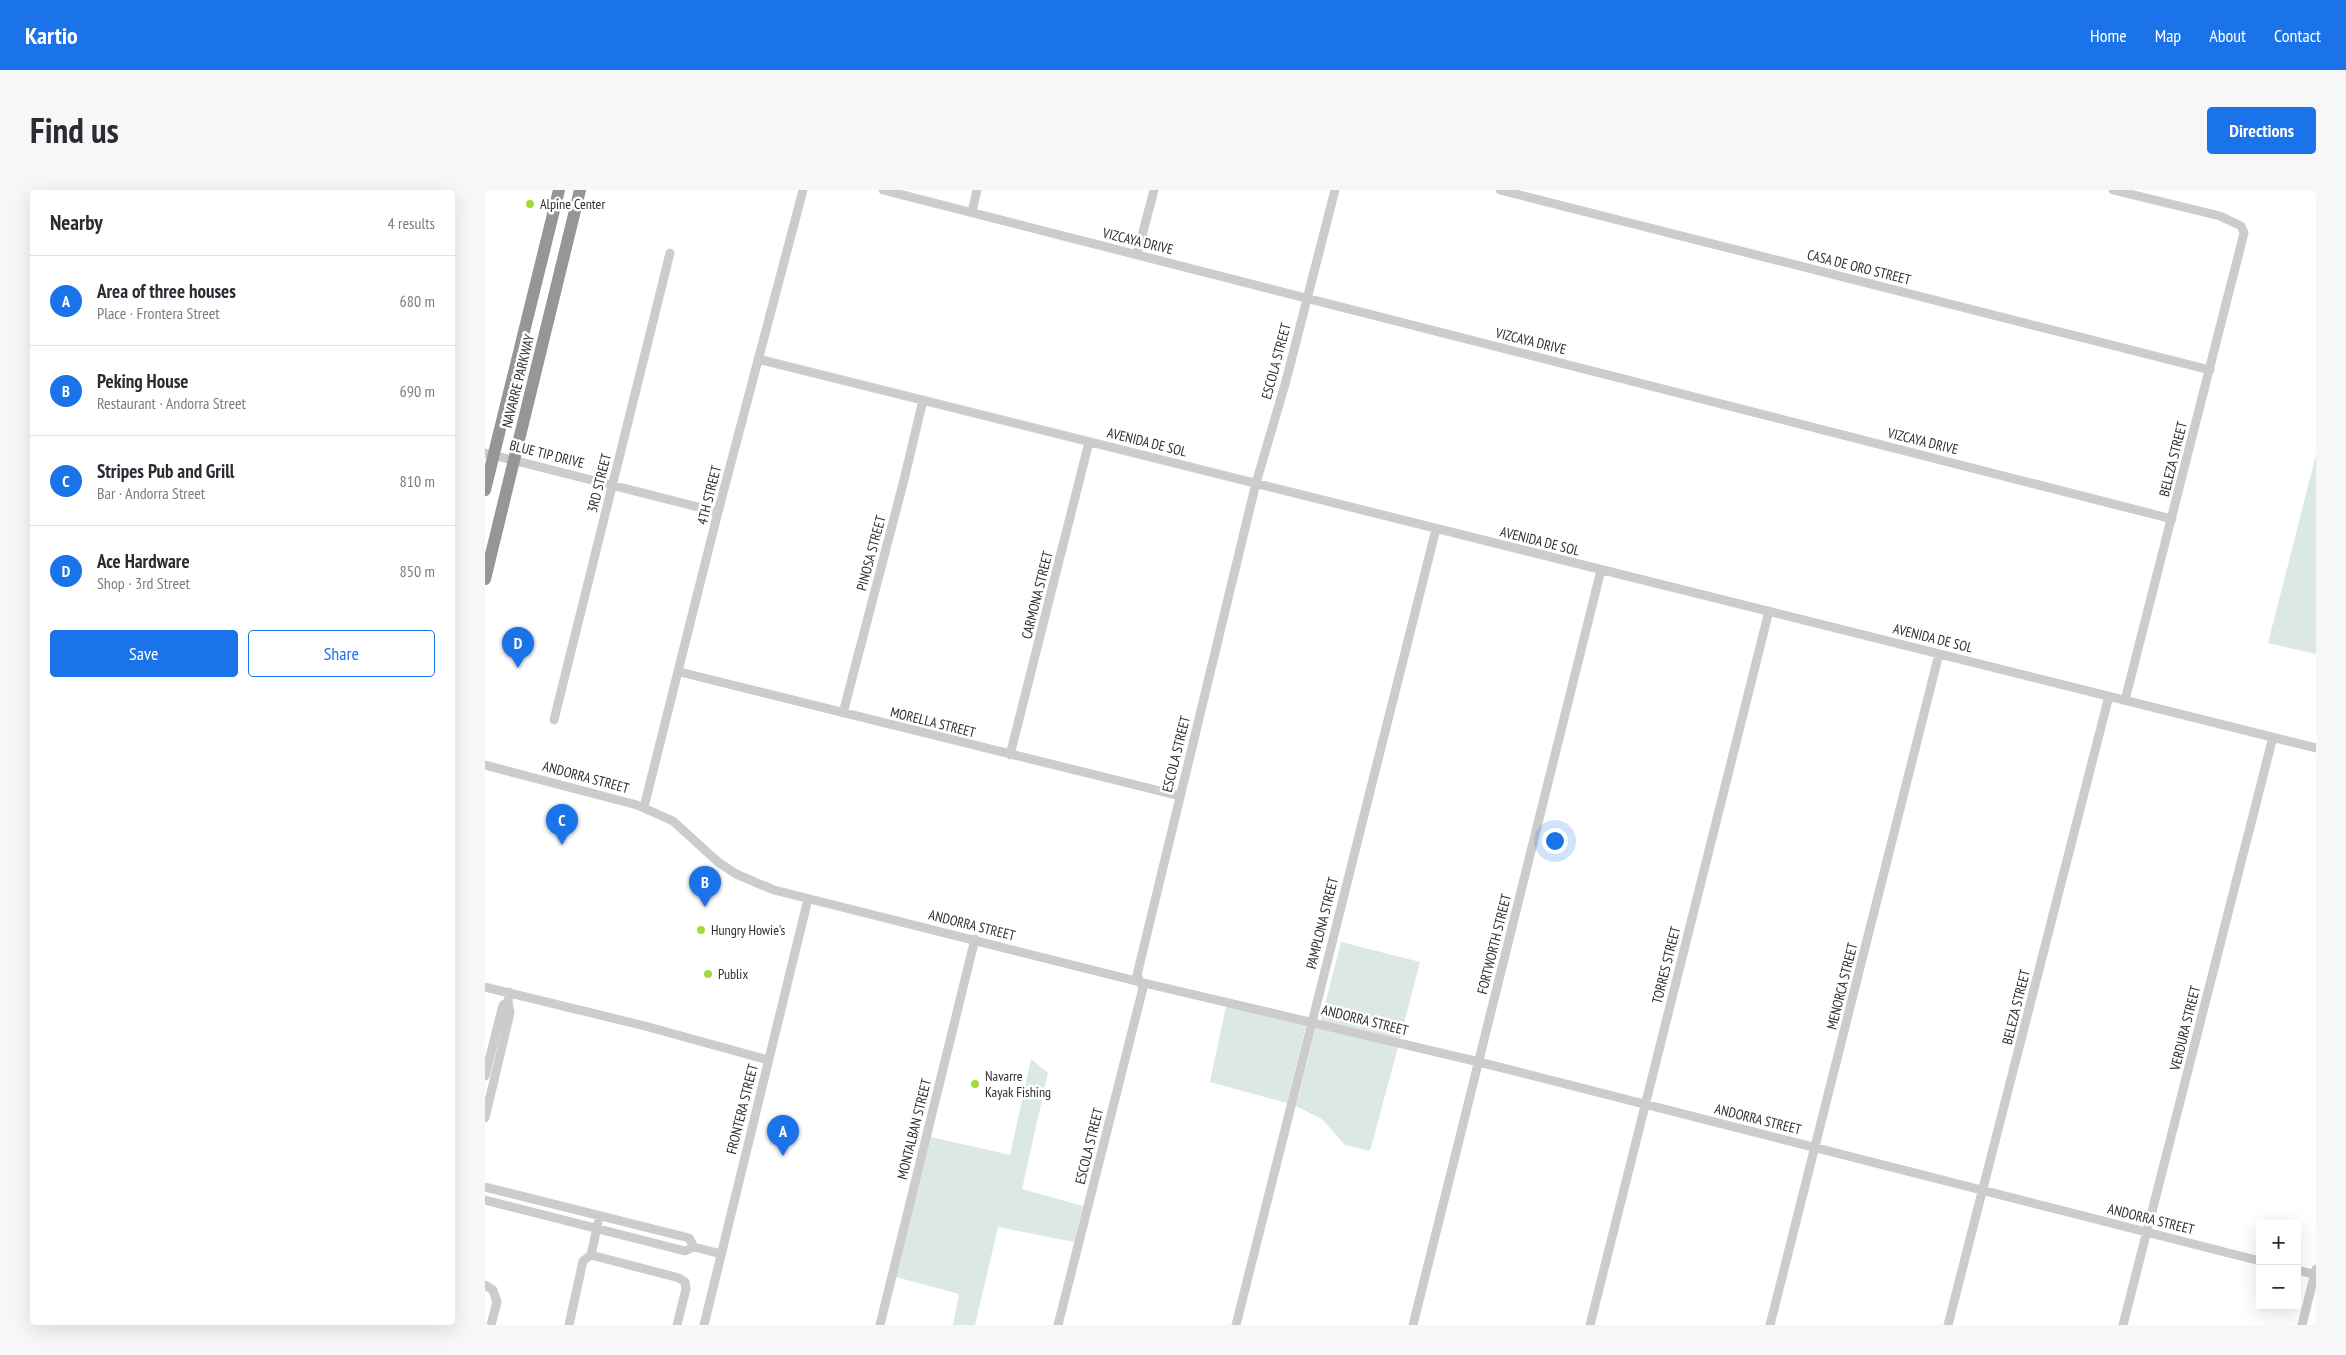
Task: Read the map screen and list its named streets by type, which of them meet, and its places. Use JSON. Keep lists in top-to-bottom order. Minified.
{"streets":{"highway":["NAVARRE PARKWAY"],"street":["VIZCAYA DRIVE","CASA DE ORO STREET","ESCOLA STREET","AVENIDA DE SOL","BLUE TIP DRIVE","BELEZA STREET","3RD STREET","4TH STREET","PINOSA STREET","CARMONA STREET","MORELLA STREET","ANDORRA STREET","PAMPLONA STREET","FORTWORTH STREET","TORRES STREET","MENORCA STREET","VERDURA STREET","FRONTERA STREET","MONTALBAN STREET"]},"crossings":[["VIZCAYA DRIVE","ESCOLA STREET"],["VIZCAYA DRIVE","BELEZA STREET"],["CASA DE ORO STREET","BELEZA STREET"],["ESCOLA STREET","AVENIDA DE SOL"],["ESCOLA STREET","MORELLA STREET"],["ESCOLA STREET","ANDORRA STREET"],["NAVARRE PARKWAY","BLUE TIP DRIVE"],["AVENIDA DE SOL","BELEZA STREET"],["AVENIDA DE SOL","4TH STREET"],["AVENIDA DE SOL","PINOSA STREET"],["AVENIDA DE SOL","CARMONA STREET"],["AVENIDA DE SOL","PAMPLONA STREET"],["AVENIDA DE SOL","FORTWORTH STREET"],["AVENIDA DE SOL","TORRES STREET"],["AVENIDA DE SOL","MENORCA STREET"],["AVENIDA DE SOL","VERDURA STREET"],["BLUE TIP DRIVE","3RD STREET"],["BLUE TIP DRIVE","4TH STREET"],["BELEZA STREET","ANDORRA STREET"],["4TH STREET","MORELLA STREET"],["4TH STREET","ANDORRA STREET"],["PINOSA STREET","MORELLA STREET"],["CARMONA STREET","MORELLA STREET"],["ANDORRA STREET","PAMPLONA STREET"],["ANDORRA STREET","FORTWORTH STREET"],["ANDORRA STREET","TORRES STREET"],["ANDORRA STREET","MENORCA STREET"],["ANDORRA STREET","VERDURA STREET"],["ANDORRA STREET","FRONTERA STREET"],["ANDORRA STREET","MONTALBAN STREET"]],"places":["Alpine Center","Hungry Howie's","Publix","Navarre Kayak Fishing"],"page":{"header":"Kartio","nav":["Home","Map","About","Contact"],"title":"Find us","buttons":["Directions",["Save","Share"]],"heading":["Nearby","4 results"],"list":[{"mark":"A","name":"Area of three houses","note":"Place · Frontera Street","value":"680 m"},{"mark":"B","name":"Peking House","note":"Restaurant · Andorra Street","value":"690 m"},{"mark":"C","name":"Stripes Pub and Grill","note":"Bar · Andorra Street","value":"810 m"},{"mark":"D","name":"Ace Hardware","note":"Shop · 3rd Street","value":"850 m"}],"pins":["D","C","B","A"],"map_buttons":["+","−"]}}
